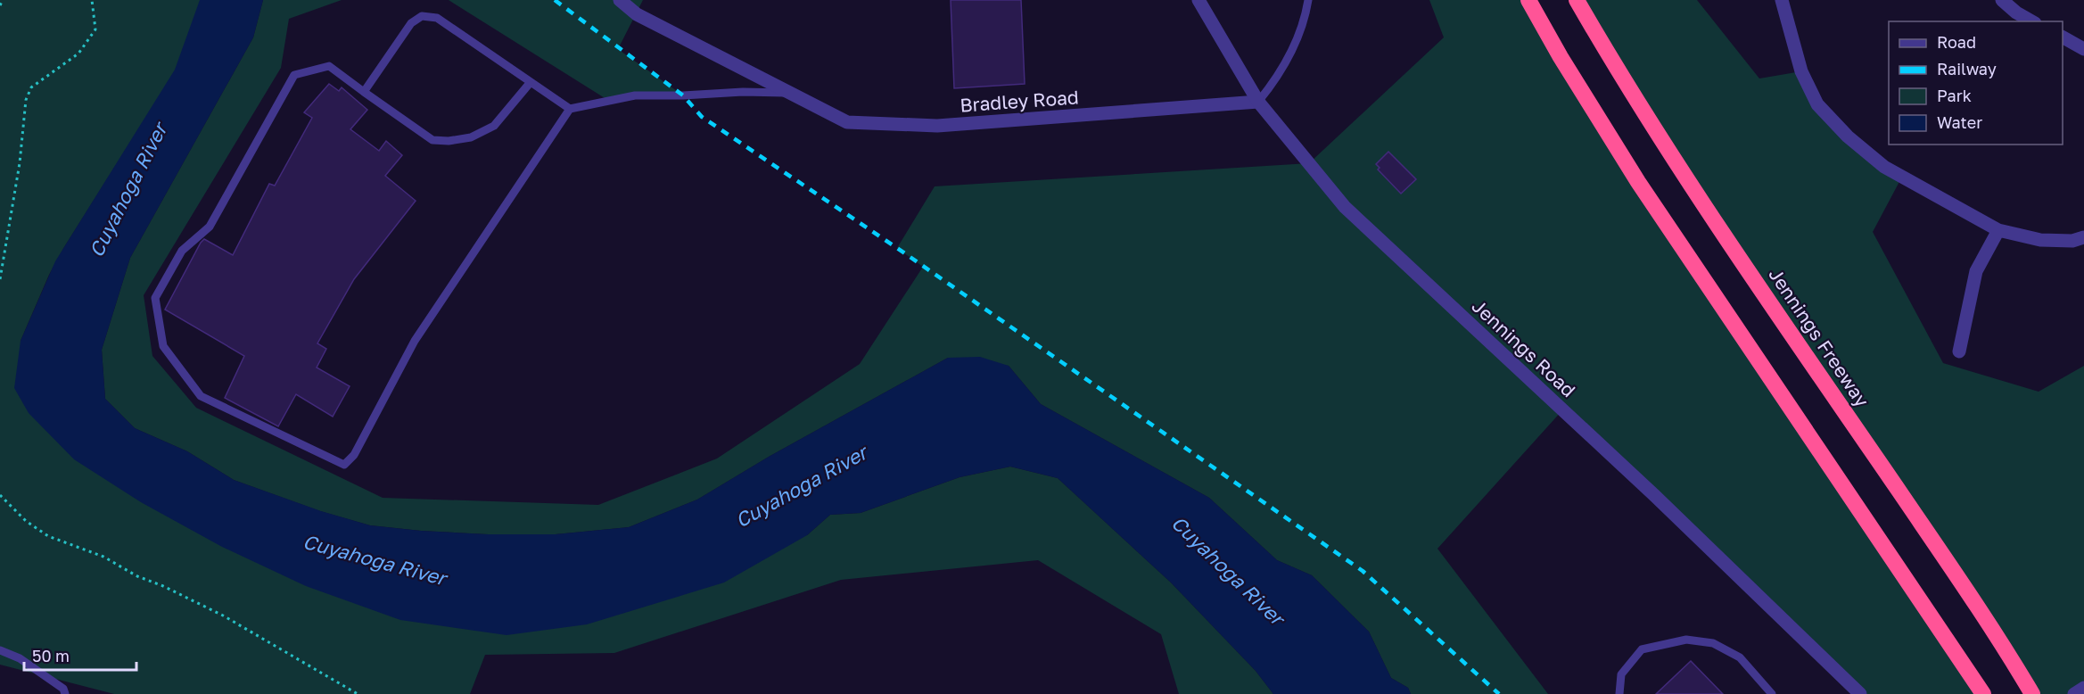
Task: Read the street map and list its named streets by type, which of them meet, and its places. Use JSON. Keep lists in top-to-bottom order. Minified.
{"streets":{"highway":["Jennings Freeway"],"street":["Bradley Road","Jennings Road"]},"crossings":[["Bradley Road","Jennings Road"]],"water":["Cuyahoga River"],"legend":["Road","Railway","Park","Water"],"scale_bar":"50 m"}
